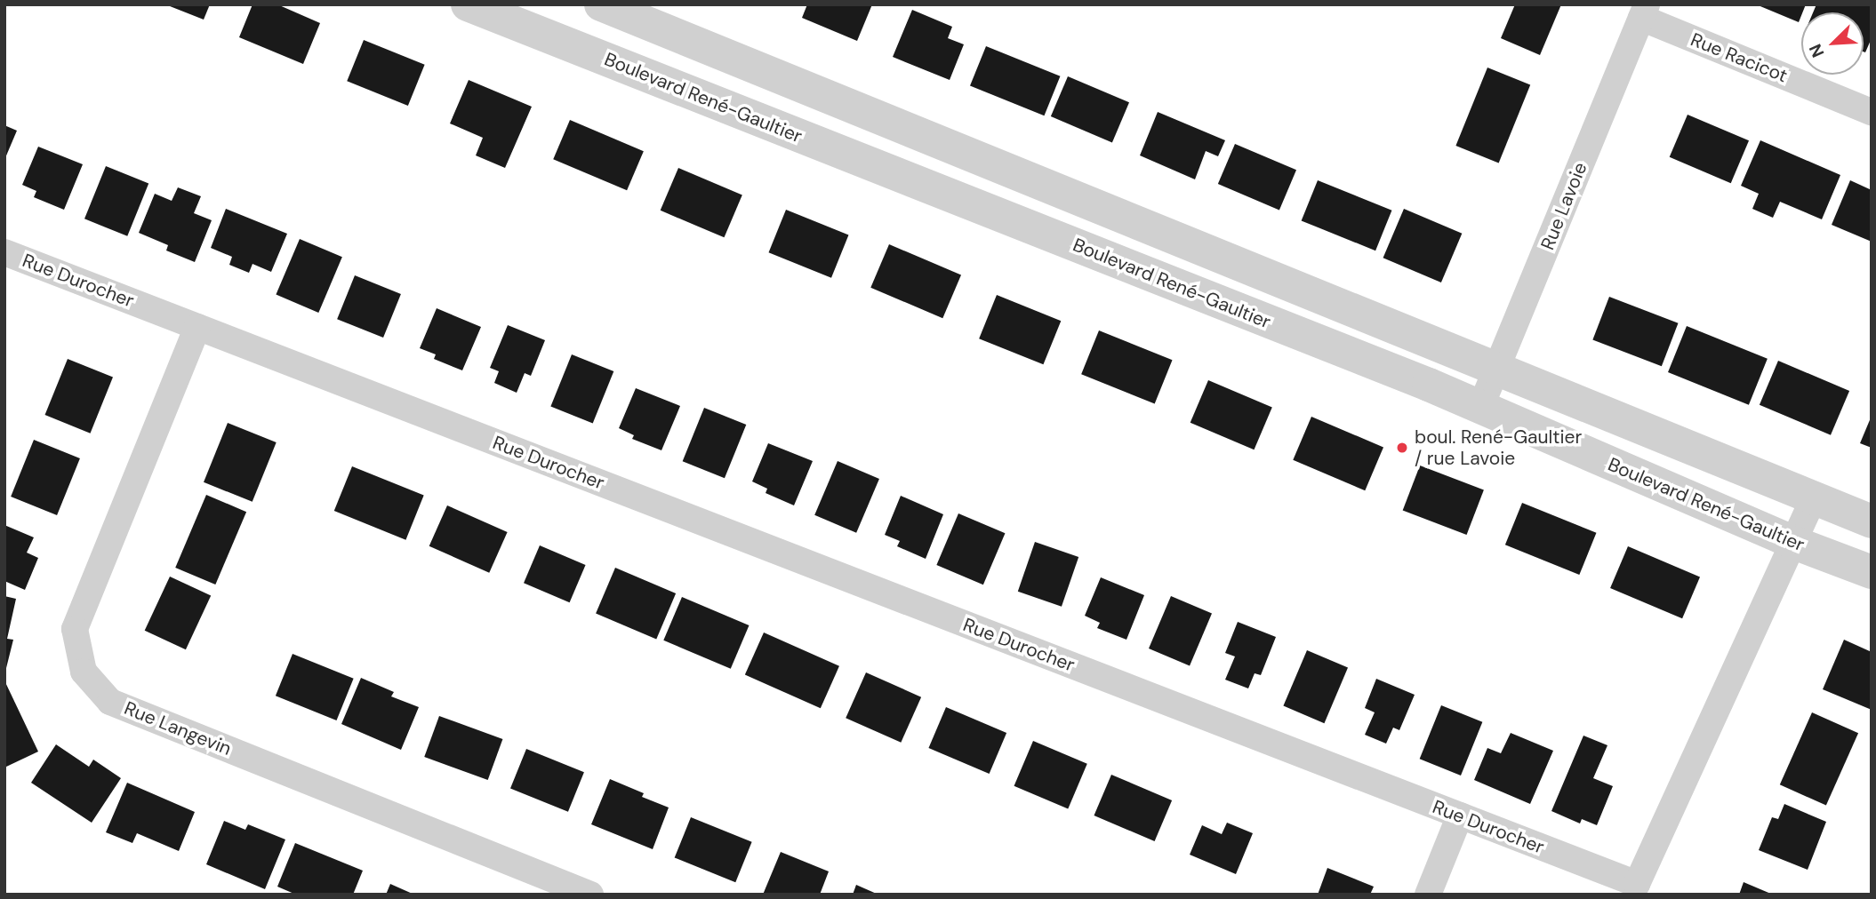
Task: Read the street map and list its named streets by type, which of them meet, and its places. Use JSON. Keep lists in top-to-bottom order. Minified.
{"streets":{"street":["Rue Racicot","Boulevard René-Gaultier","Rue Lavoie","Rue Durocher","Rue Langevin"]},"crossings":[["Rue Racicot","Rue Lavoie"],["Boulevard René-Gaultier","Rue Lavoie"],["Boulevard René-Gaultier","Rue Durocher"],["Rue Durocher","Rue Langevin"]],"places":["boul. René-Gaultier / rue Lavoie"],"north":"bottom left"}
